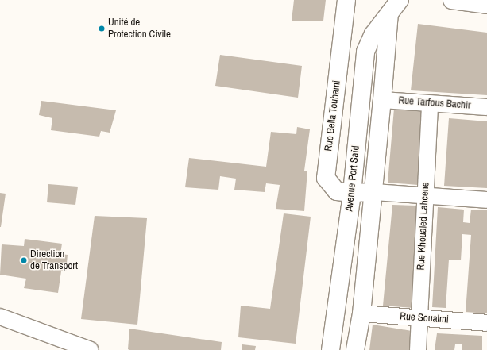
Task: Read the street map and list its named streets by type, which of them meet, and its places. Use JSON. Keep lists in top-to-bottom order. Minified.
{"streets":{"main road":["Rue Bella Touhami","Avenue Port Saïd"],"street":["Rue Tarfous Bachir","Rue Khoualed Lahcene","Rue Soualmi"]},"crossings":[["Rue Tarfous Bachir","Rue Khoualed Lahcene"],["Rue Bella Touhami","Avenue Port Saïd"],["Rue Khoualed Lahcene","Rue Soualmi"]],"places":["Unité de Protection Civile","Direction de Transport"]}
